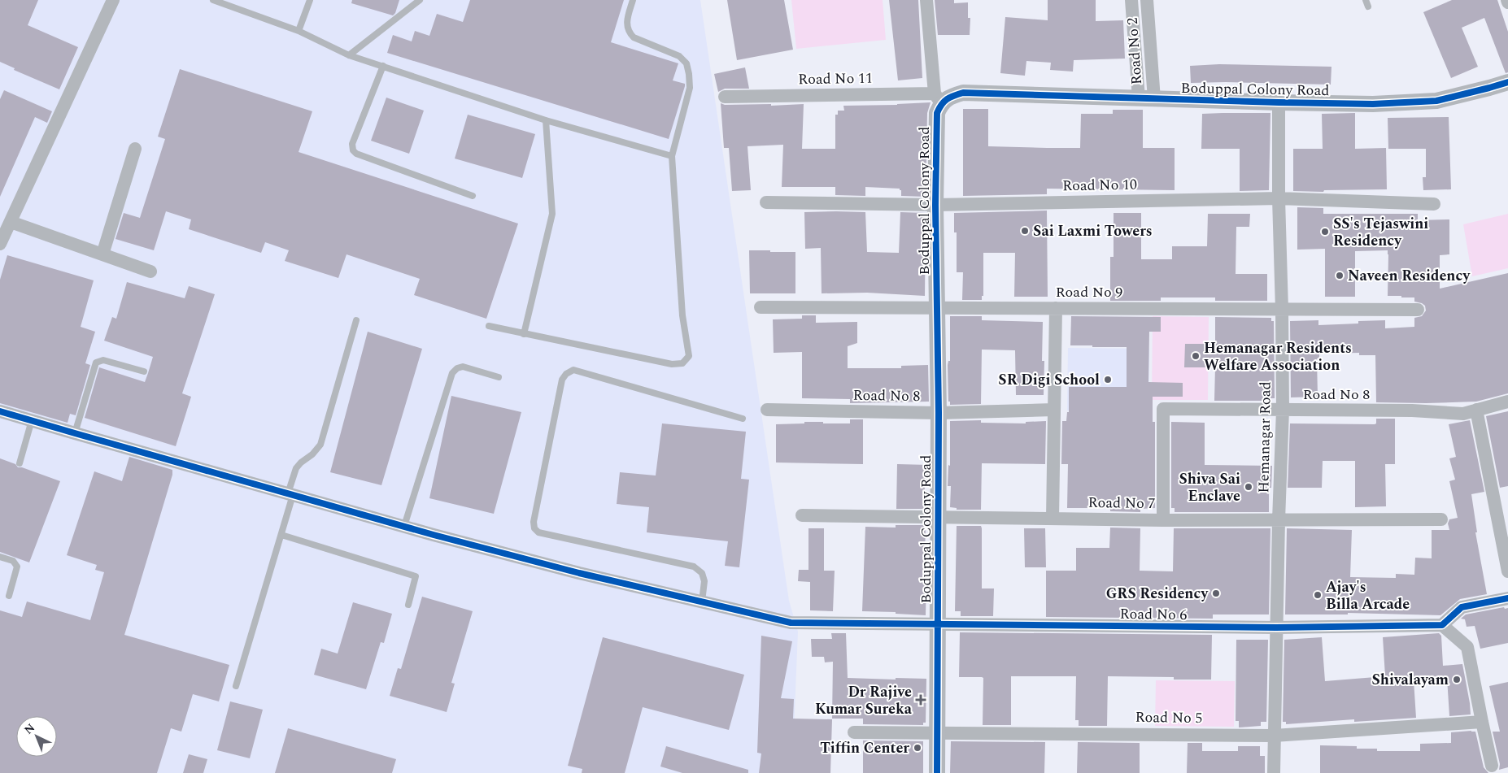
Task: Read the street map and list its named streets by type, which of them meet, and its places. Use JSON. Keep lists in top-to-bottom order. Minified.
{"streets":{"street":["Road No 2","Road No 11","Boduppal Colony Road","Road No 10","Road No 9","Road No 8","Hemanagar Road","Road No 7","Road No 6","Road No 5"]},"crossings":[["Road No 2","Boduppal Colony Road"],["Road No 11","Boduppal Colony Road"],["Boduppal Colony Road","Road No 10"],["Boduppal Colony Road","Road No 9"],["Boduppal Colony Road","Road No 8"],["Boduppal Colony Road","Hemanagar Road"],["Boduppal Colony Road","Road No 7"],["Boduppal Colony Road","Road No 6"],["Boduppal Colony Road","Road No 5"],["Road No 10","Hemanagar Road"],["Road No 9","Hemanagar Road"],["Road No 8","Hemanagar Road"],["Road No 8","Road No 7"],["Hemanagar Road","Road No 7"],["Hemanagar Road","Road No 6"],["Hemanagar Road","Road No 5"]],"places":{"other":["Sai Laxmi Towers","SS's Tejaswini Residency","Naveen Residency","Hemanagar Residents Welfare Association","SR Digi School","Shiva Sai Enclave","GRS Residency","Ajay's Billa Arcade","Shivalayam","Tiffin Center"],"health":["Dr Rajive Kumar Sureka"]},"north":"top left"}
